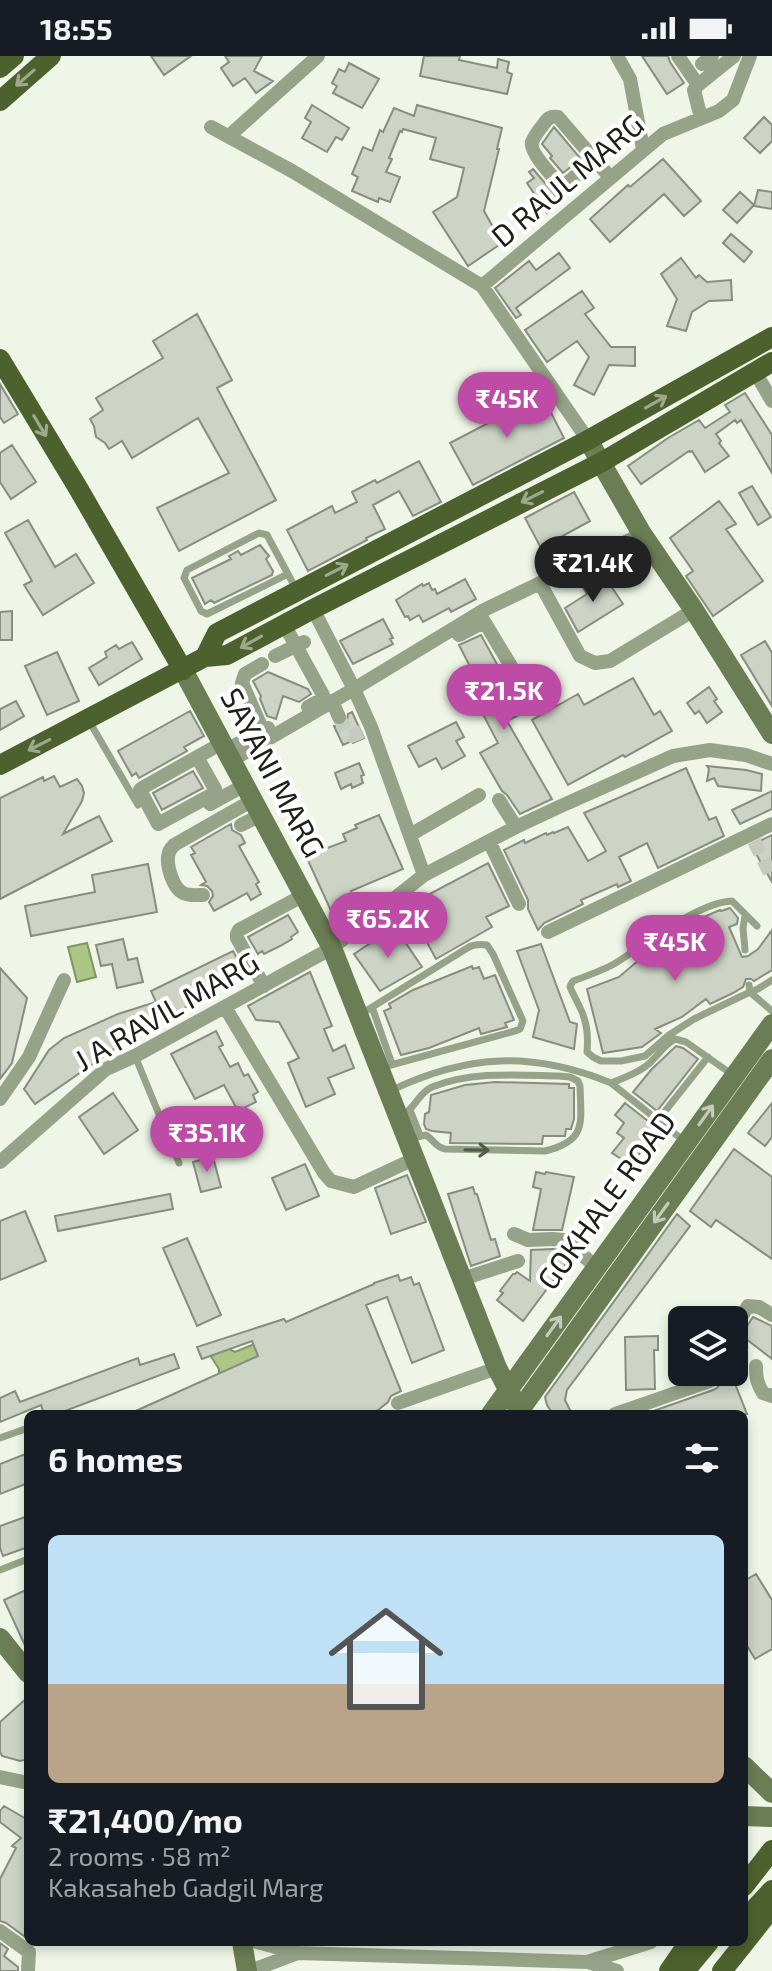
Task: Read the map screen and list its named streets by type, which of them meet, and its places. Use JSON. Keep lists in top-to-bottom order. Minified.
{"streets":{"main road":["SAYANI MARG","GOKHALE ROAD"],"street":["D RAUL MARG","J A RAVIL MARG"]},"crossings":[["SAYANI MARG","J A RAVIL MARG"],["SAYANI MARG","GOKHALE ROAD"]],"page":{"status":"18:55","price":["₹45K","₹21.4K","₹21.5K","₹65.2K","₹45K","₹35.1K"],"heading":"6 homes","list":[{"name":"₹21,400/mo","note":"2 rooms · 58 m² · Kakasaheb Gadgil Marg"}]}}
